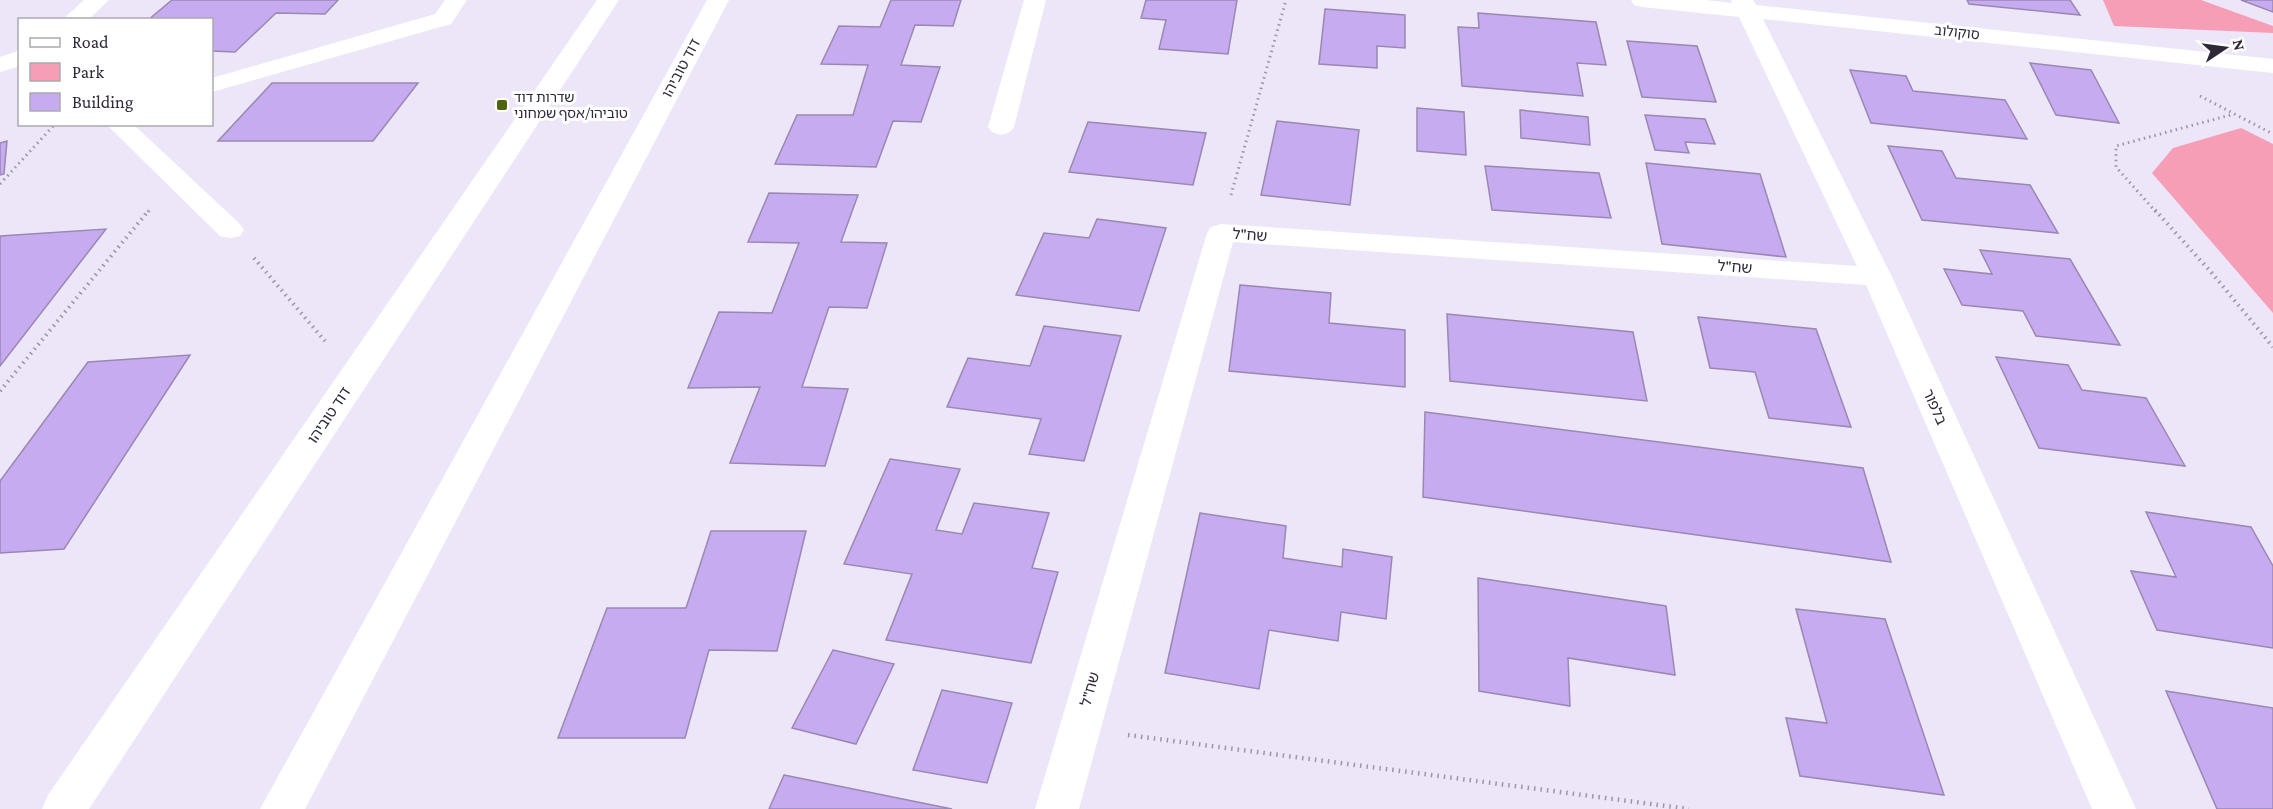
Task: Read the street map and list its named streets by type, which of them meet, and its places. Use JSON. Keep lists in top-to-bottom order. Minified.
{"streets":{"main road":["סוקולוב","דוד טוביהו","שח\"ל","בלפור"]},"crossings":[["סוקולוב","בלפור"],["שח\"ל","בלפור"]],"places":{"transit":["שדרות דוד טוביהו/אסף שמחוני"]},"legend":["Road","Park","Building"],"north":"right"}
